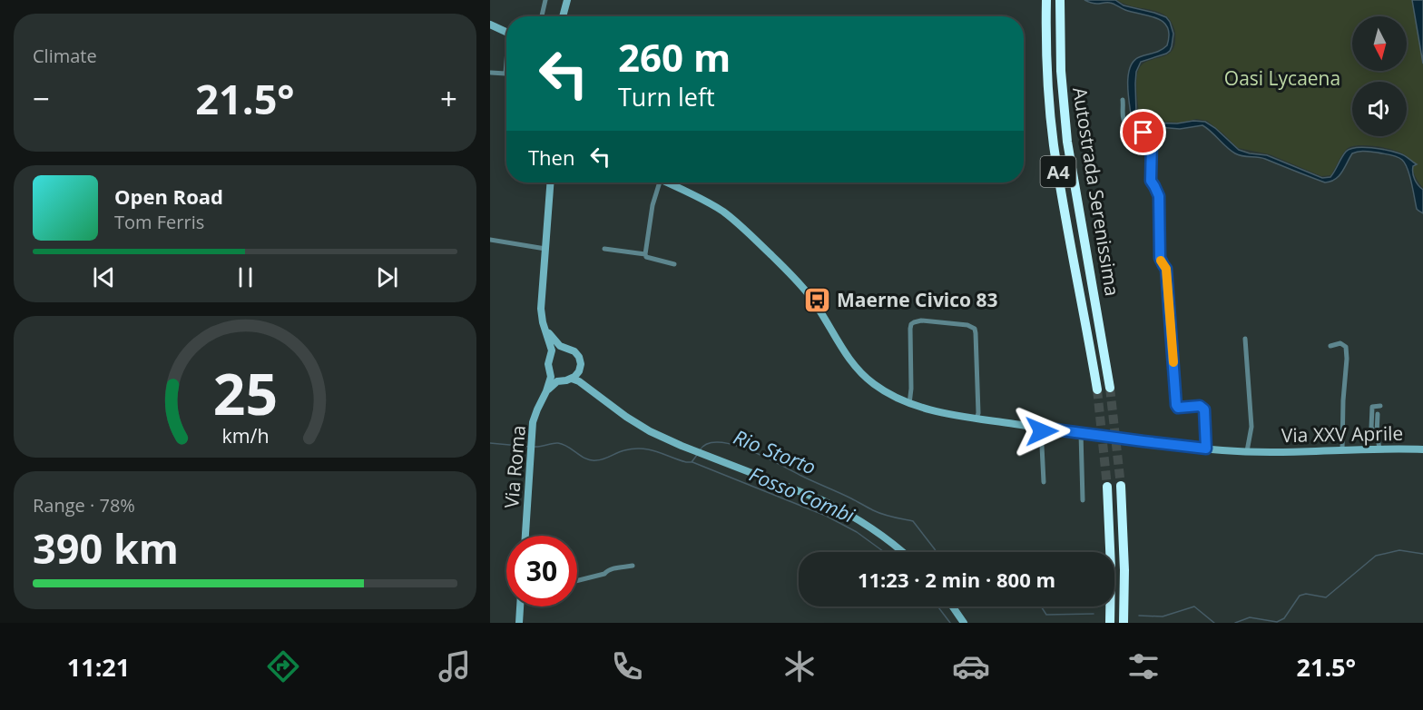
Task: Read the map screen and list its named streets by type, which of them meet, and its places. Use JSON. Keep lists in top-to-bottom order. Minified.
{"streets":{"highway":["A4","Autostrada Serenissima"],"main road":["Via XXV Aprile","Via Roma"]},"water":["Rio Storto","Fosso Combi"],"parks":["Oasi Lycaena"],"places":{"bus stop":["Maerne Civico 83"]},"north":"bottom","page":{"tile":["Climate",["Range · 78%","390 km"]],"turn":["260 m","Turn left"],"heat":["−","21.5°","+"],"then":"Then","song":["Open Road","Tom Ferris"],"limit":"30","trip":"11:23 · 2 min · 800 m","tabs":["11:21","21.5°"],"gauge":["25","km/h"]}}
